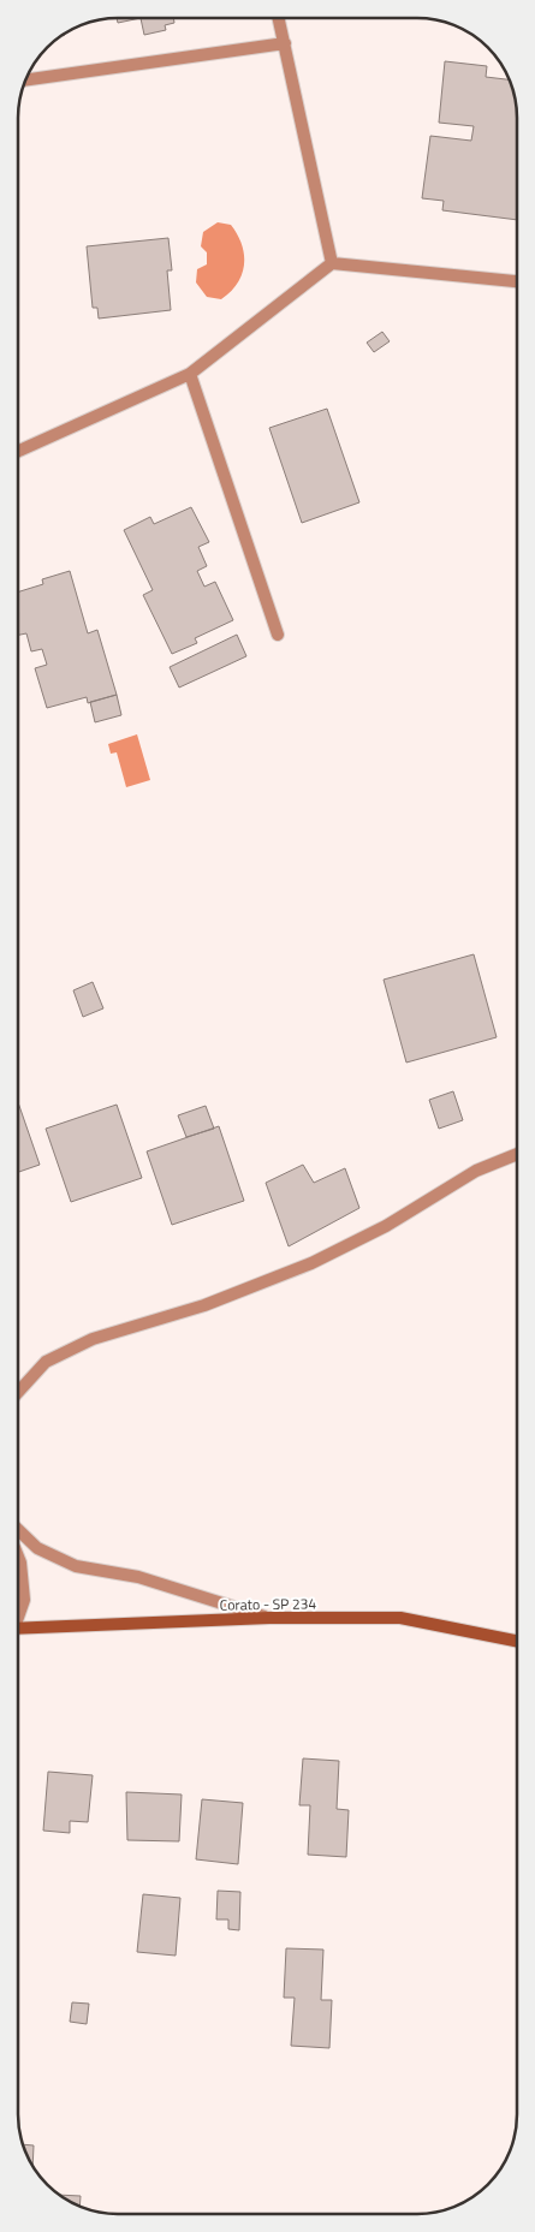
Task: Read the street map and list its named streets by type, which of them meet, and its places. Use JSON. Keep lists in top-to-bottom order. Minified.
{"streets":{"main road":["Corato - SP 234"]}}
